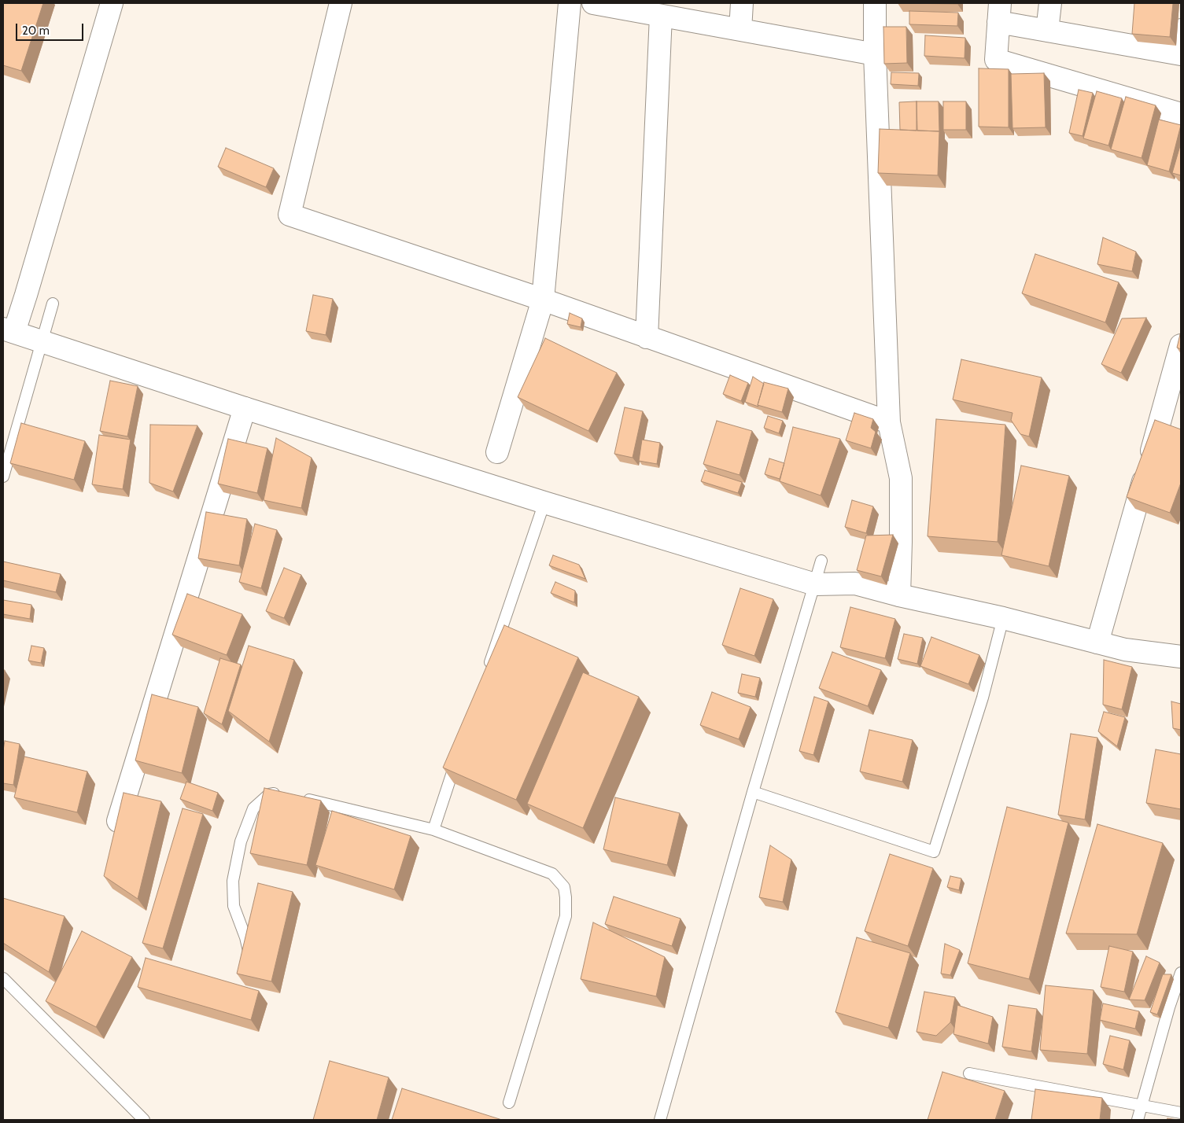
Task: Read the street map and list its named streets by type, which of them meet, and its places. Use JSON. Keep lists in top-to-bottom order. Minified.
{"scale_bar":"20 m"}
